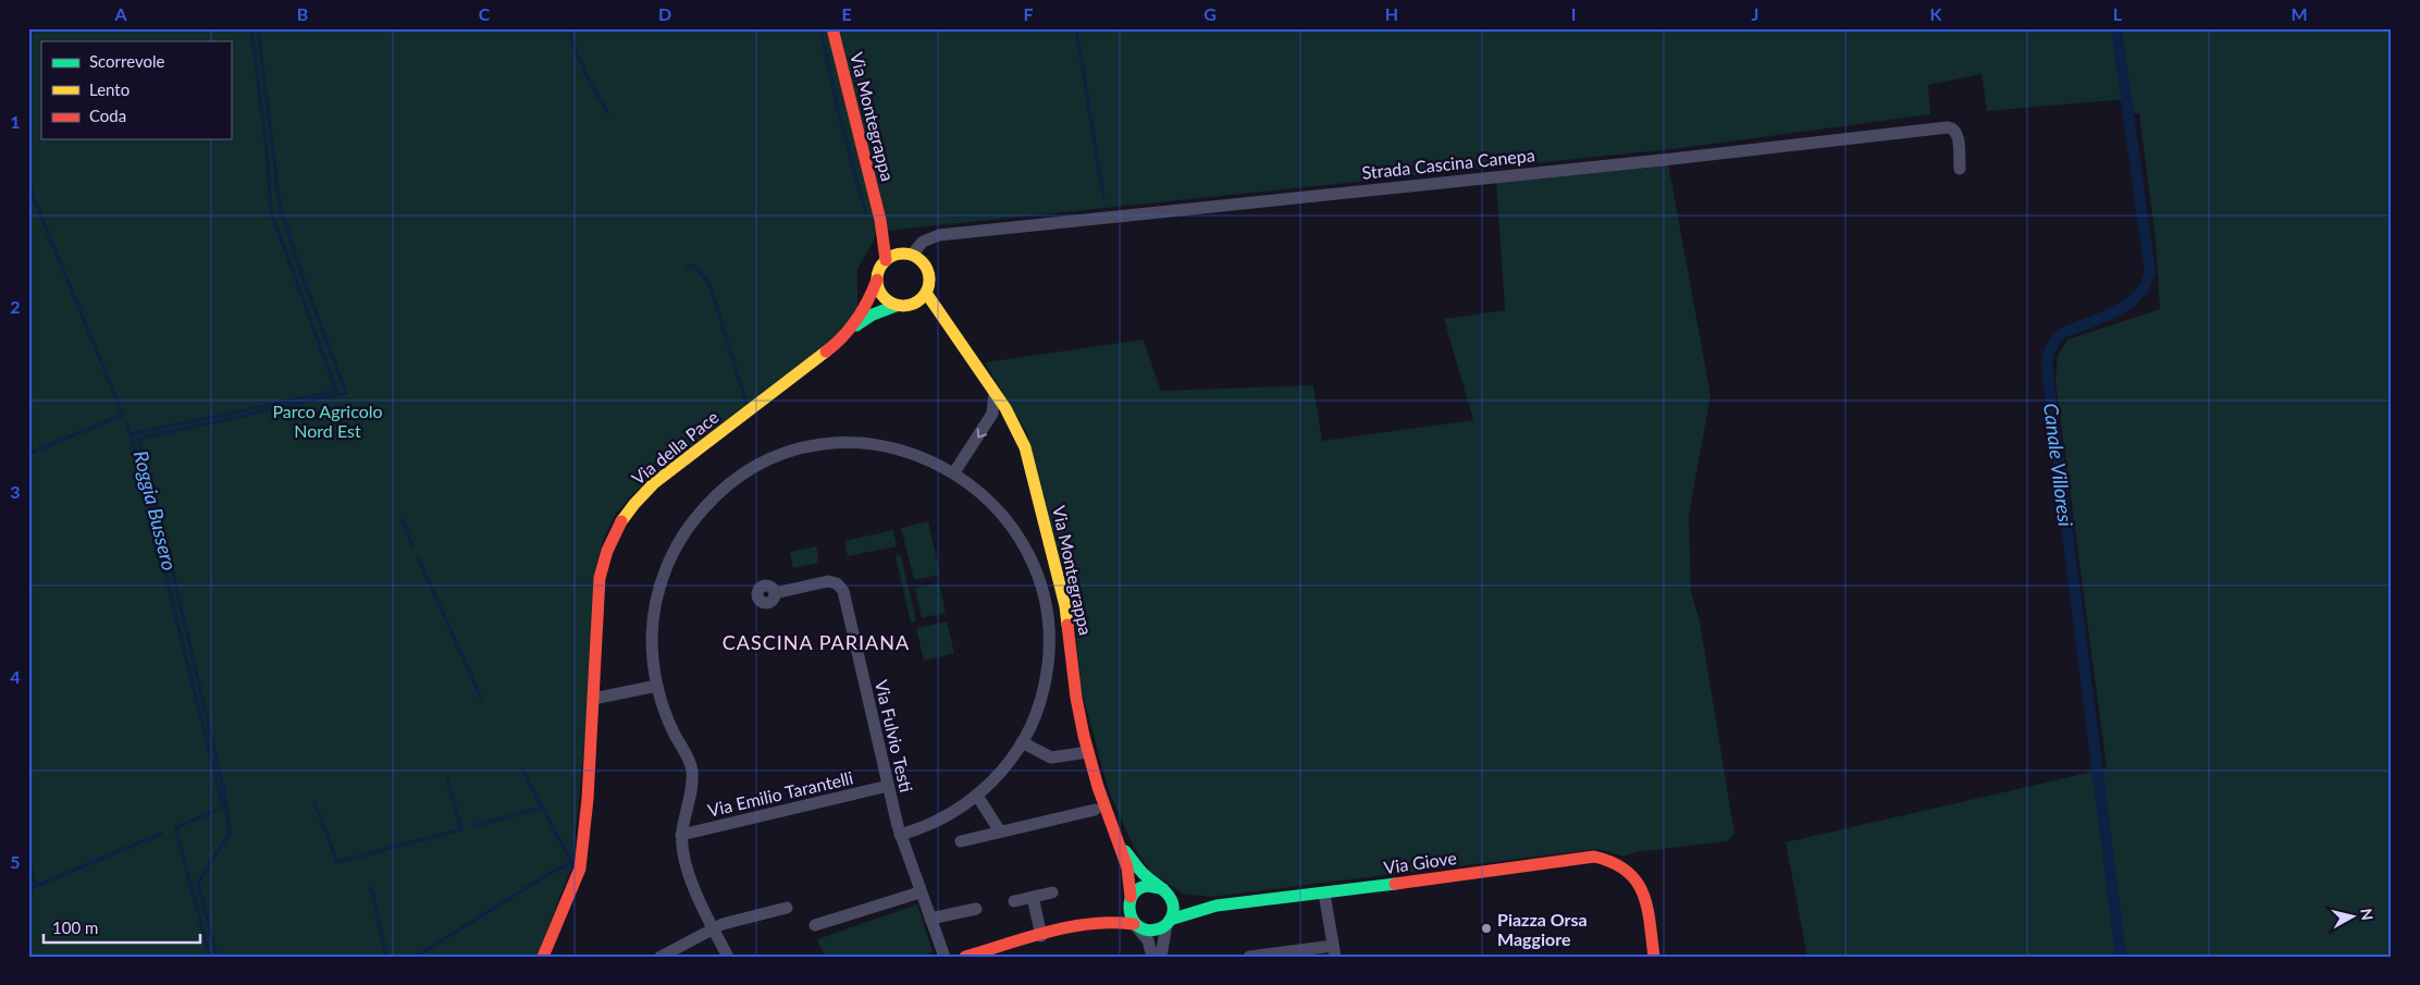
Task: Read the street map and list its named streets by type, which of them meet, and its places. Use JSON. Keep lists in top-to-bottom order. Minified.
{"streets":{"street":["Via Montegrappa","Strada Cascina Canepa","Via della Pace","Via Fulvio Testi","Via Emilio Tarantelli","Via Giove"]},"crossings":[["Via Montegrappa","Strada Cascina Canepa"],["Via Montegrappa","Via della Pace"],["Via Montegrappa","Via Giove"],["Strada Cascina Canepa","Via della Pace"],["Via Fulvio Testi","Via Emilio Tarantelli"]],"districts":["CASCINA PARIANA"],"water":["Canale Villoresi","Roggia Bussero"],"parks":["Parco Agricolo Nord Est"],"places":["Piazza Orsa Maggiore"],"legend":["Scorrevole","Lento","Coda"],"scale_bar":"100 m","north":"right","grid":{"columns":["A","B","C","D","E","F","G","H","I","J","K","L","M"],"rows":["1","2","3","4","5"]}}
